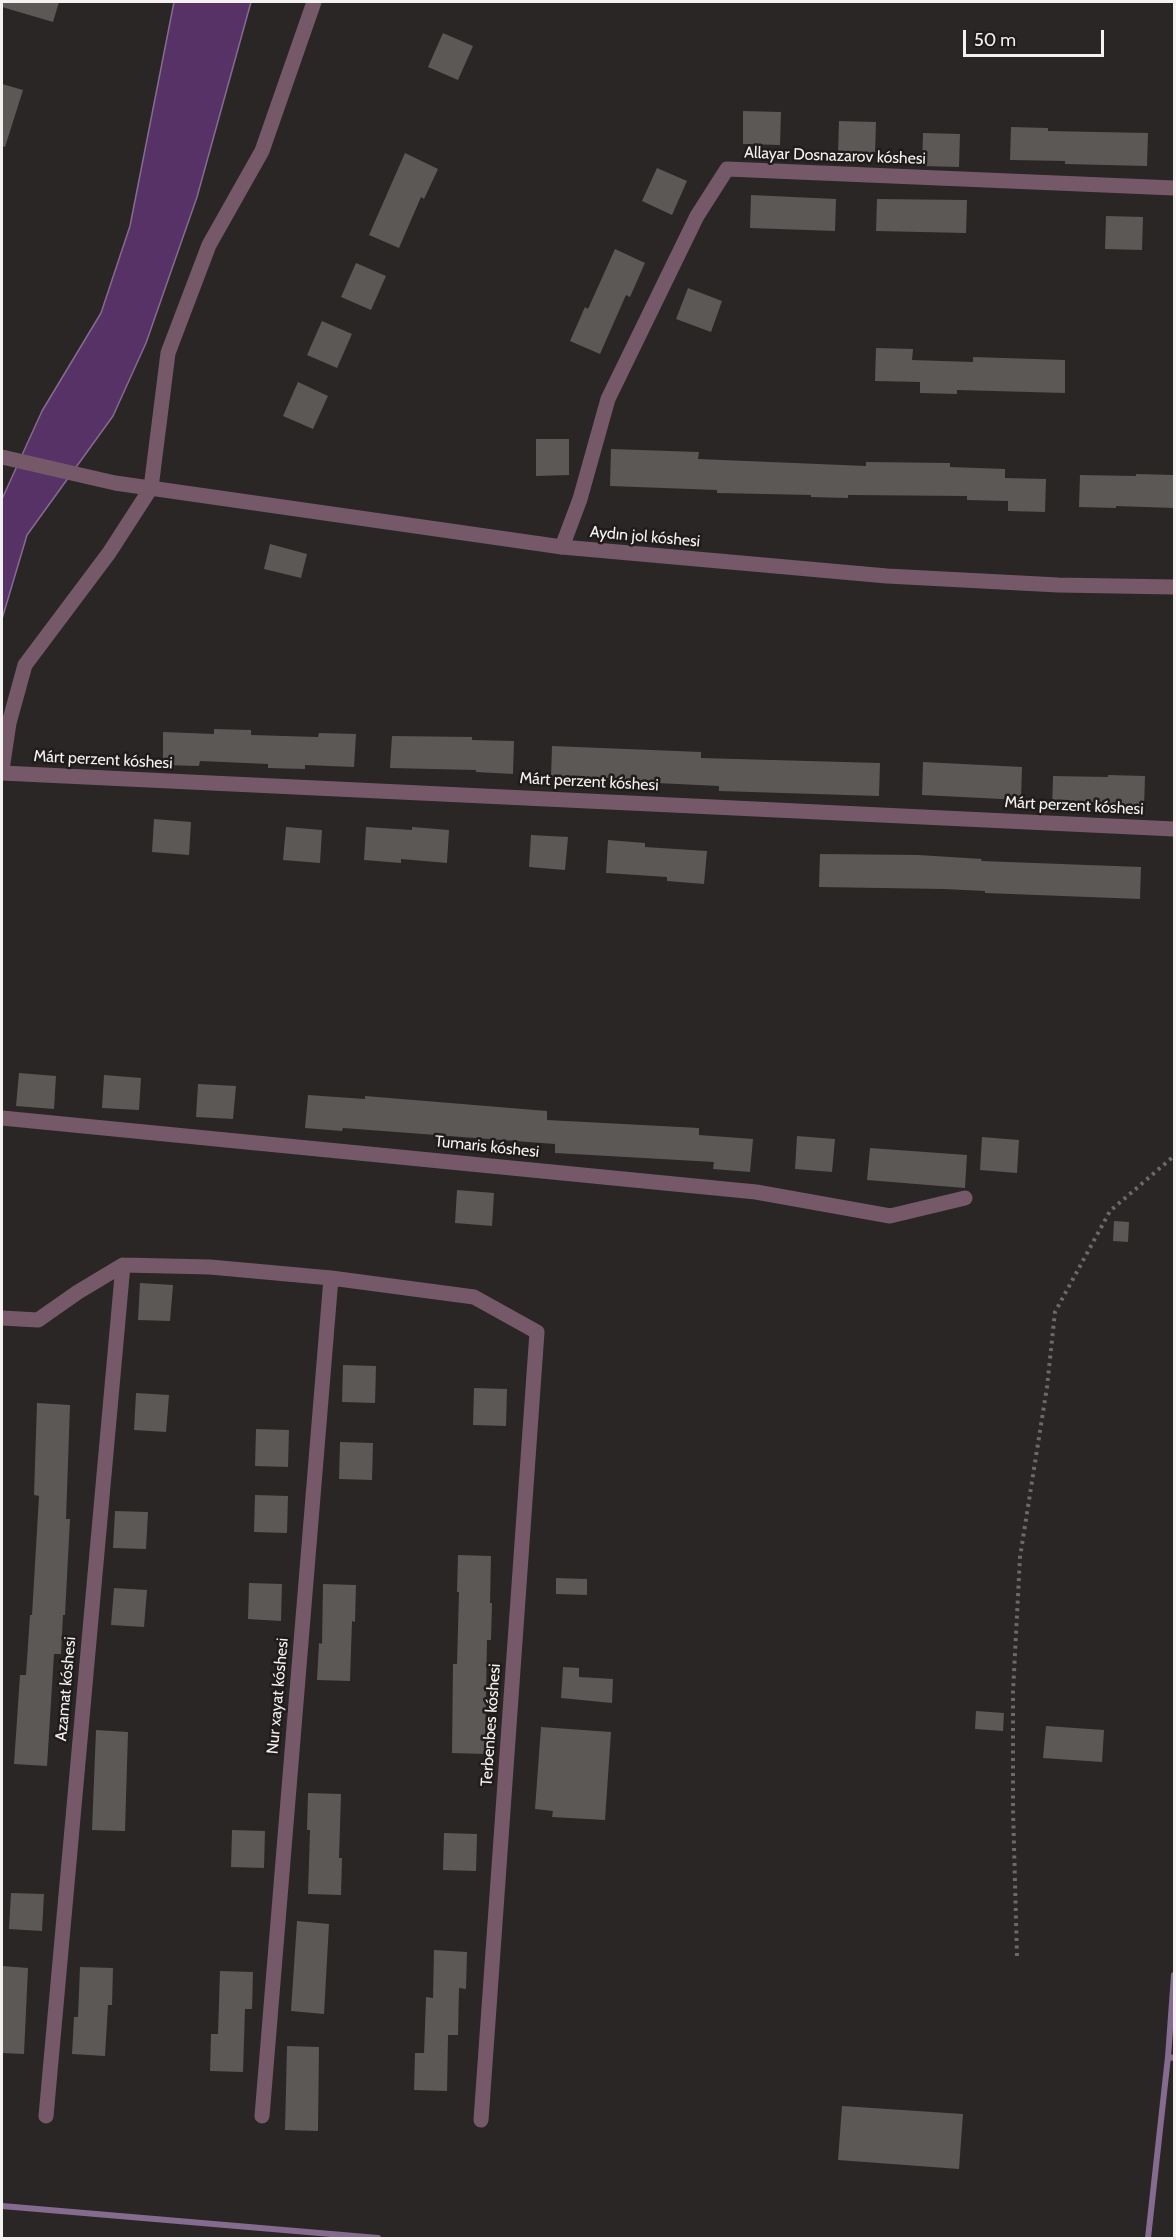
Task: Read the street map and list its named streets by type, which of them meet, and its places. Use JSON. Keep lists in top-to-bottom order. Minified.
{"streets":{"street":["Allayar Dosnazarov kóshesi","Aydın jol kóshesi","Márt perzent kóshesi","Tumaris kóshesi","Azamat kóshesi","Nur xayat kóshesi","Terbenbes kóshesi"]},"crossings":[["Allayar Dosnazarov kóshesi","Aydın jol kóshesi"],["Nur xayat kóshesi","Terbenbes kóshesi"]],"scale_bar":"50 m"}
